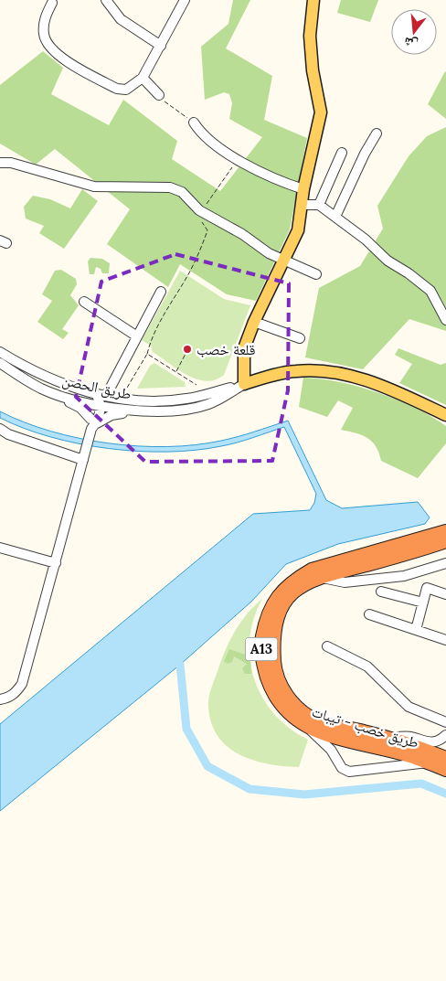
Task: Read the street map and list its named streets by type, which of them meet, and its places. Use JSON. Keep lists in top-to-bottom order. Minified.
{"streets":{"highway":["A13","طريق خصب - تيبات"],"main road":["طريق الحصن"]},"places":["قلعة خصب"],"north":"bottom"}
